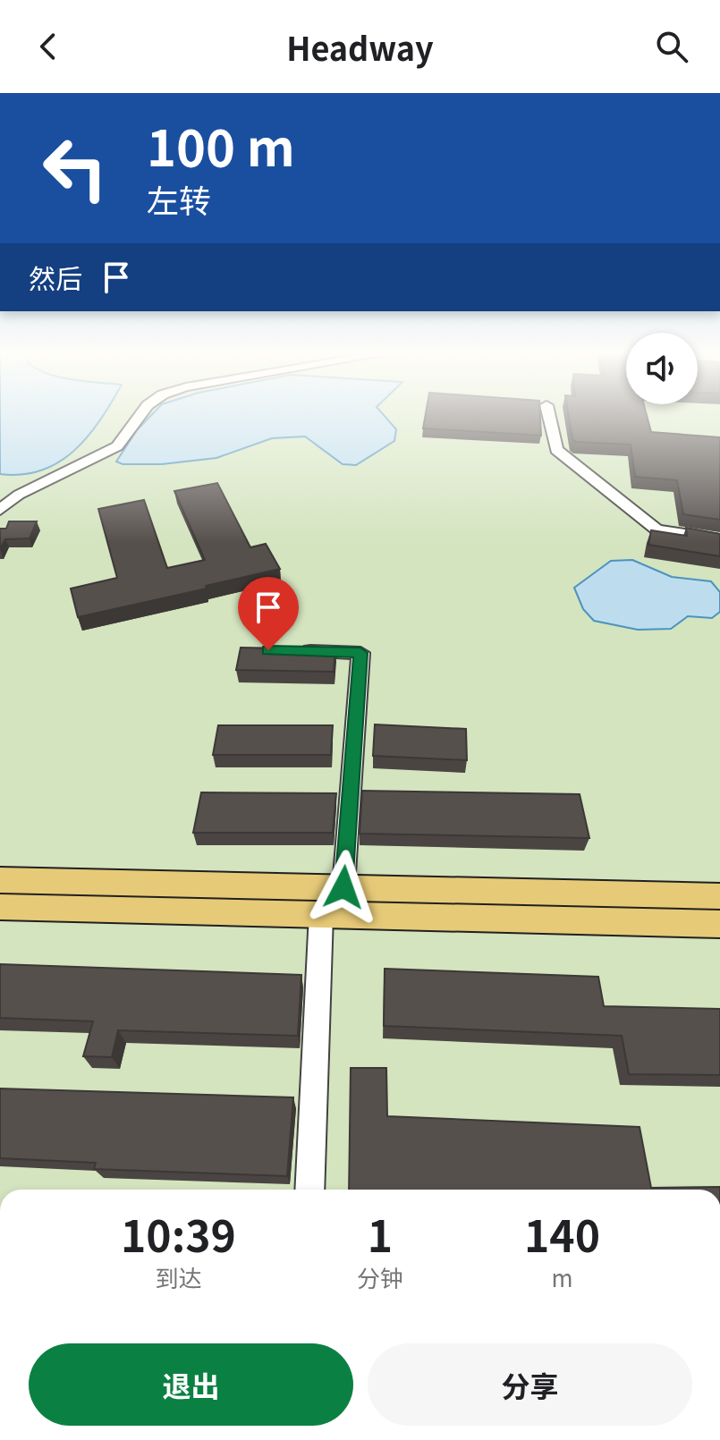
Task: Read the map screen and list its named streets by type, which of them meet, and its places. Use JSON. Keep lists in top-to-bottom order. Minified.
{"page":{"header":"Headway","turn":["100 m","左转"],"then":"然后","eta":["10:39","到达","1","分钟","140","m"],"buttons":["退出","分享"]}}
